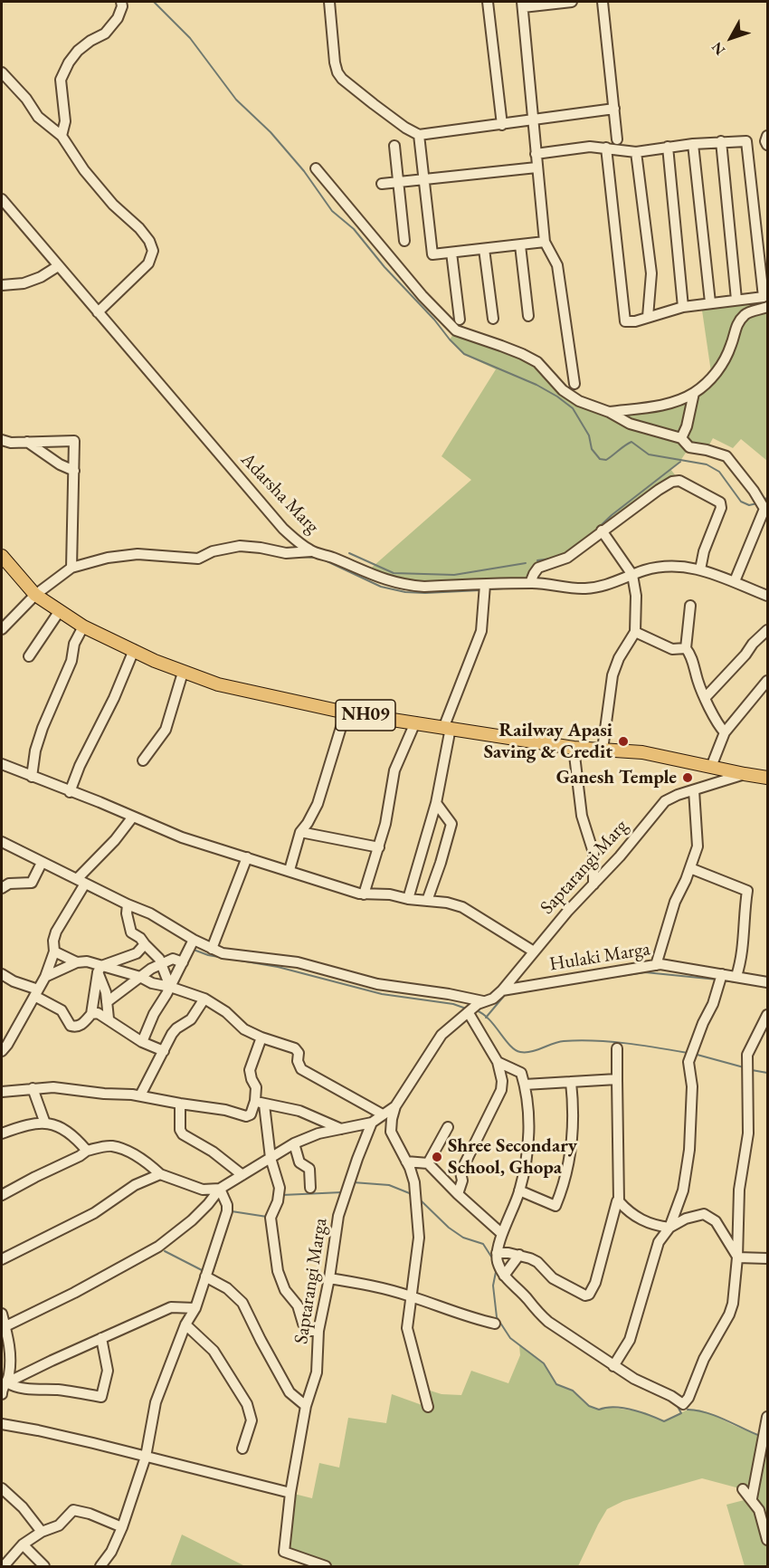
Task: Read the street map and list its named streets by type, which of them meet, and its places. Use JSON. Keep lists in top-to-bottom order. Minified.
{"streets":{"main road":["NH09"],"street":["Adarsha Marg","Saptarangi Marg","Hulaki Marga","Saptarangi Marga"]},"crossings":[["NH09","Saptarangi Marg"],["Saptarangi Marg","Hulaki Marga"]],"places":["Railway Apasi Saving & Credit","Ganesh Temple","Shree Secondary School, Ghopa"],"north":"bottom left"}
